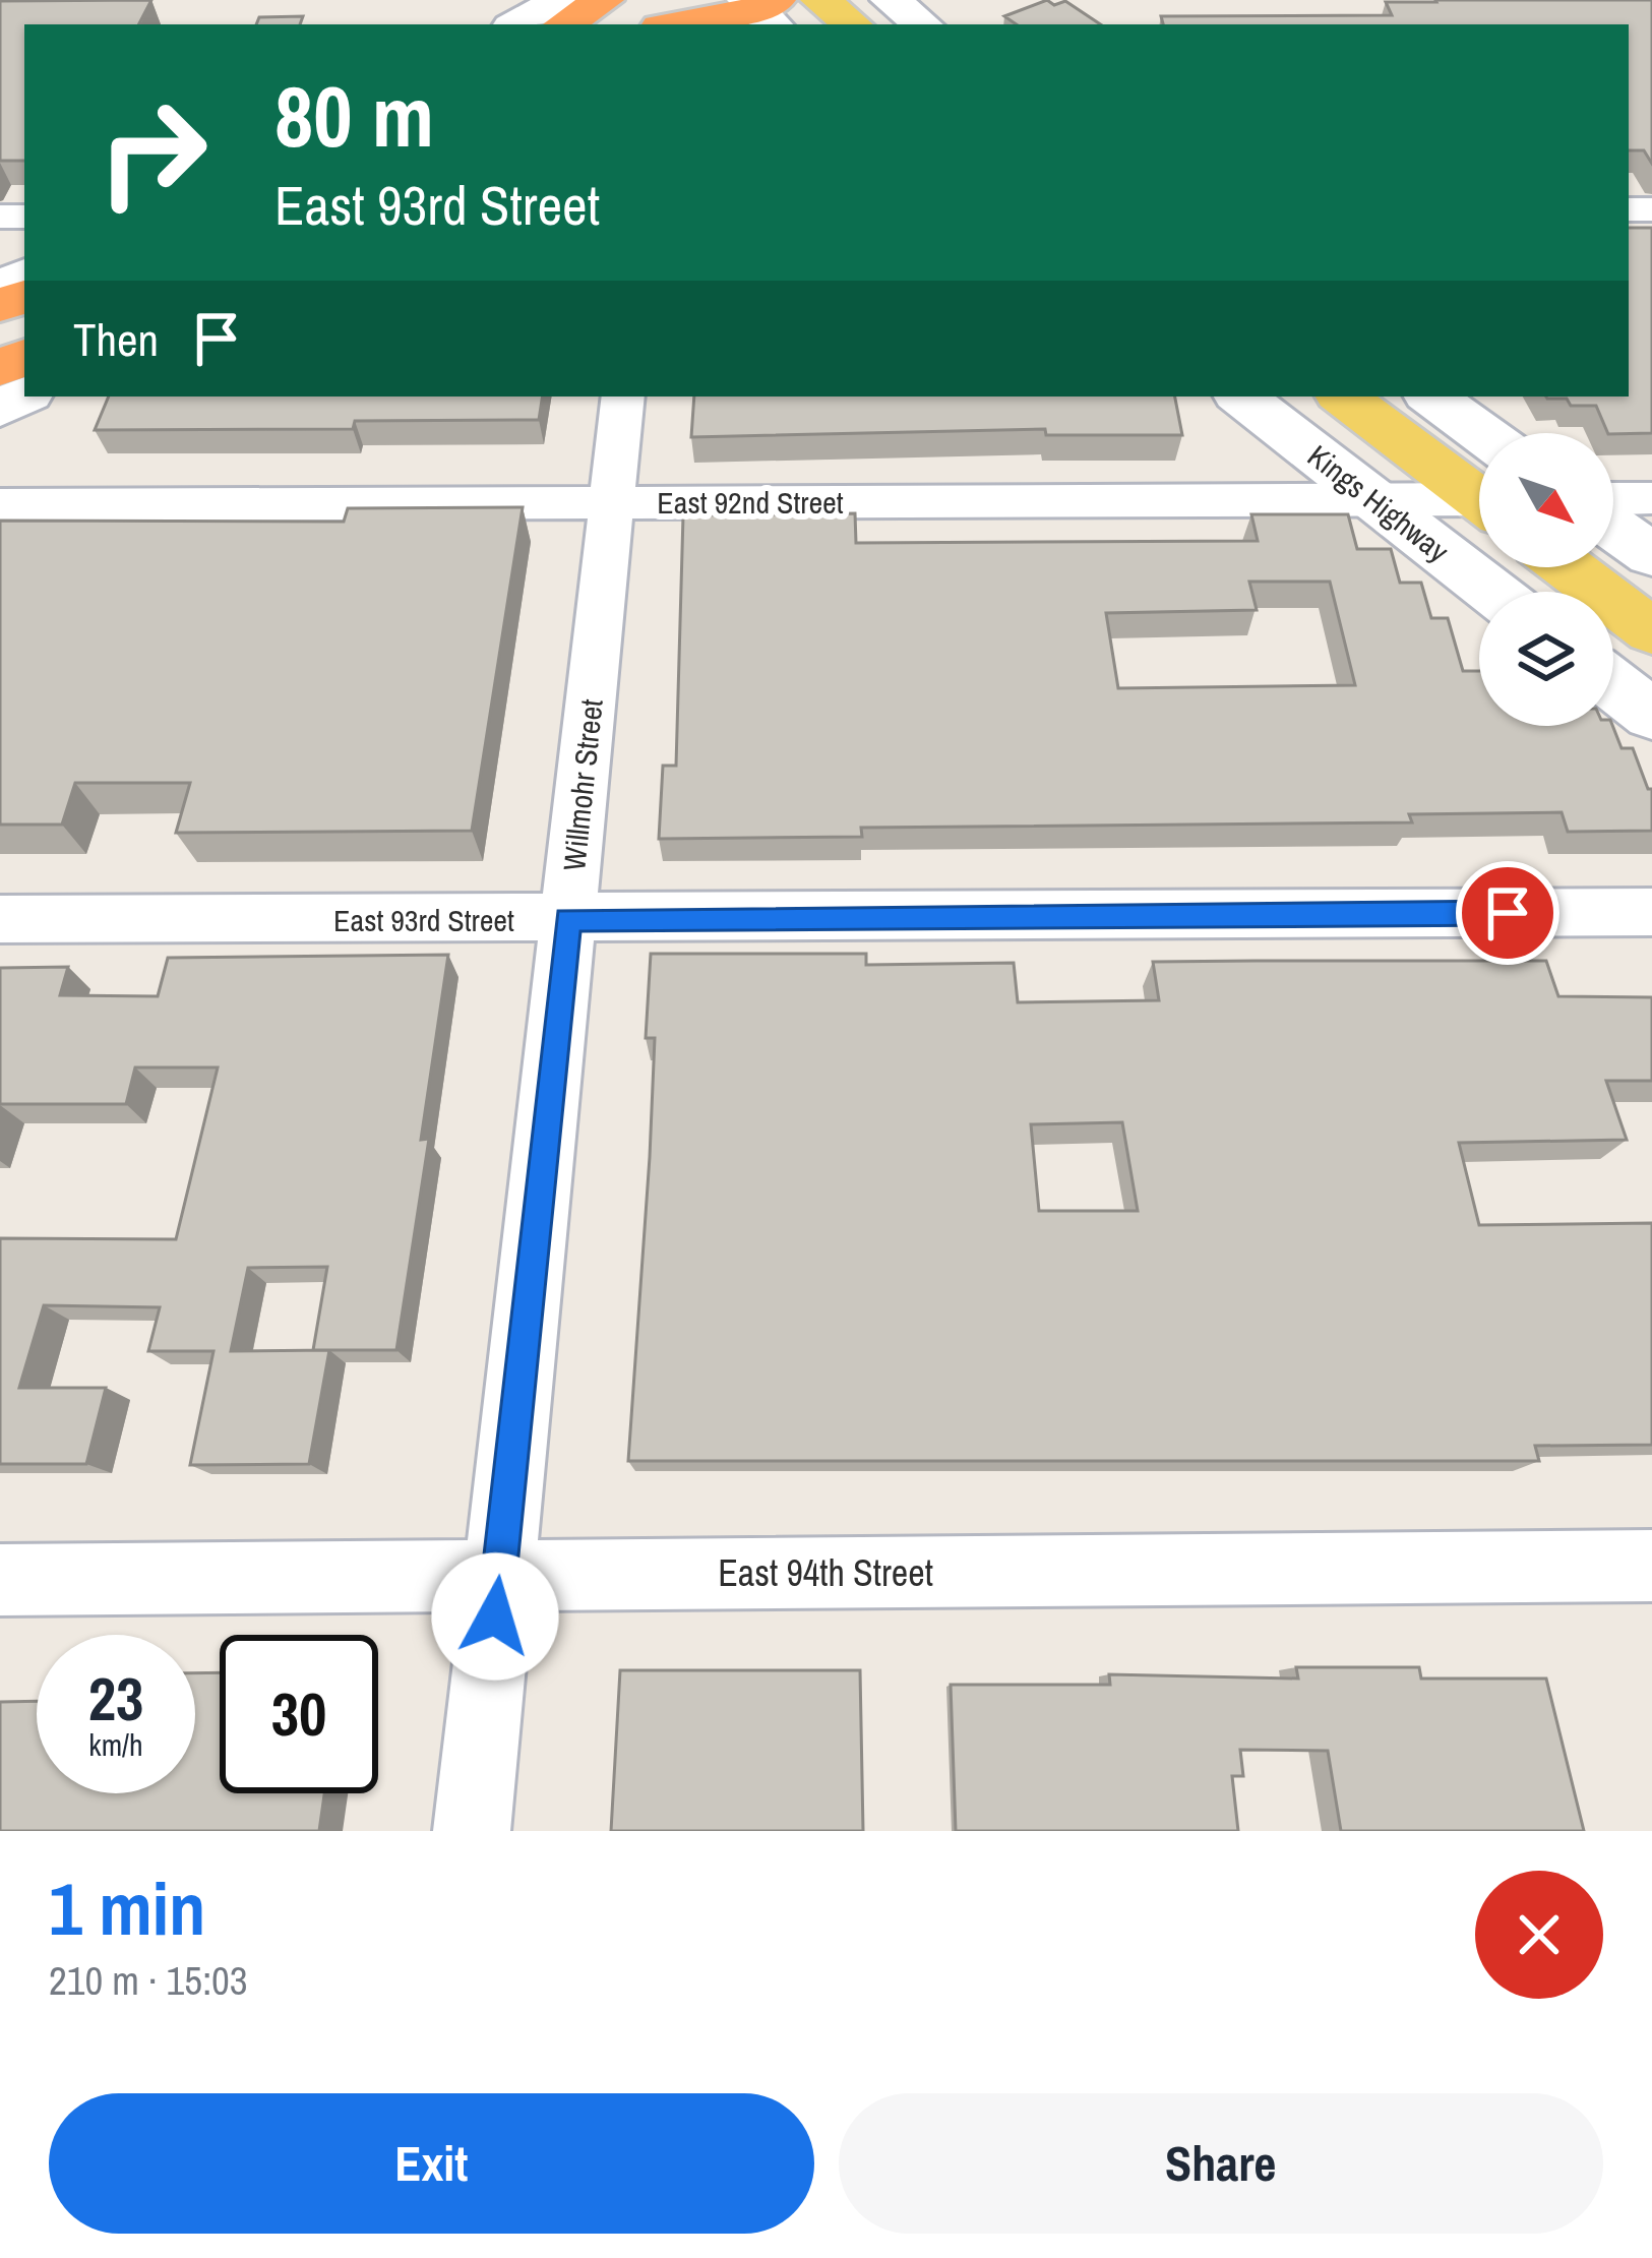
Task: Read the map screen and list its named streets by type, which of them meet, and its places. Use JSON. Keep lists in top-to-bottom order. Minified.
{"streets":{"main road":["Kings Highway"],"street":["East 92nd Street","Willmohr Street","East 93rd Street","East 94th Street"]},"crossings":[["East 92nd Street","Kings Highway"],["East 92nd Street","Willmohr Street"],["Willmohr Street","East 93rd Street"],["Willmohr Street","East 94th Street"]],"north":"bottom right","page":{"turn":["80 m","East 93rd Street"],"then":"Then","speed":"23 km/h","limit":"30","heading":["1 min","210 m · 15:03"],"buttons":["Exit","Share"]}}
